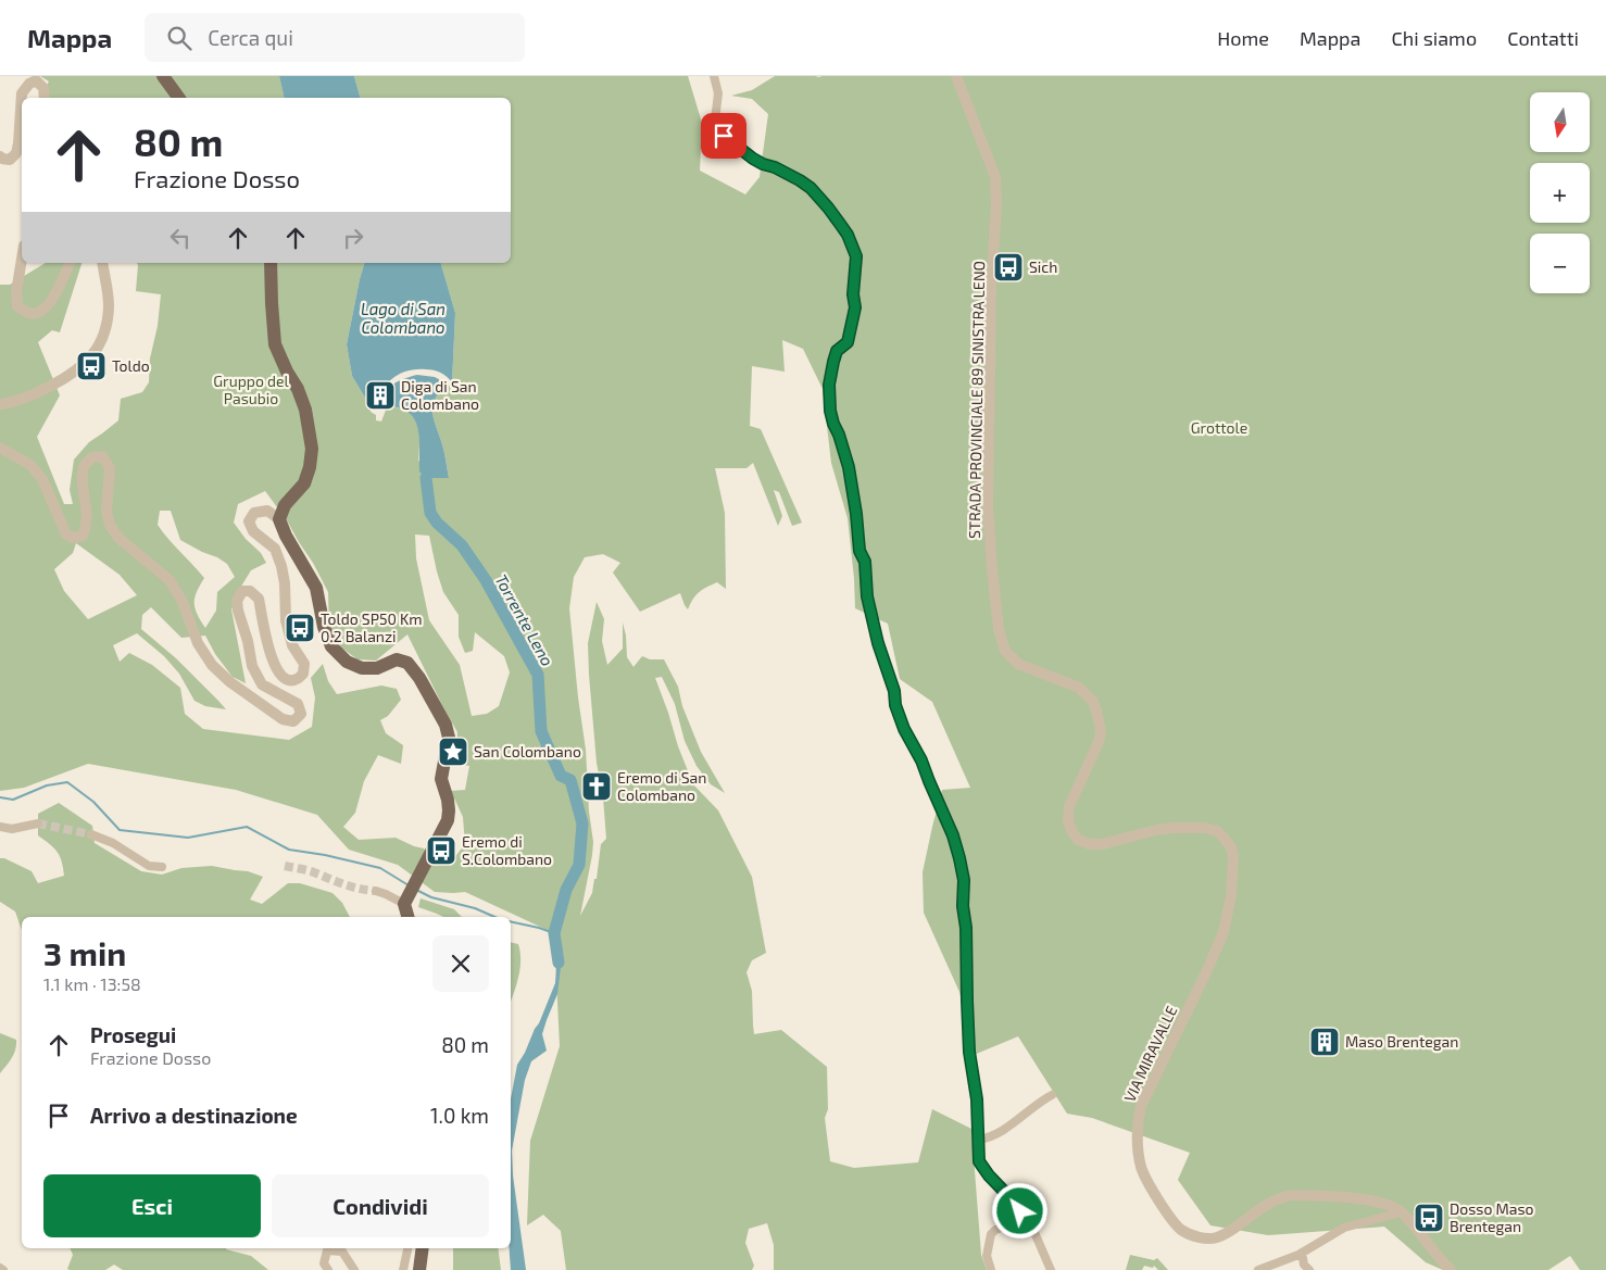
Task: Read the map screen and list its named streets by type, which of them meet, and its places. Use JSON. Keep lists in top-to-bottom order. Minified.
{"streets":{"street":["STRADA PROVINCIALE 89 SINISTRA LENO","VIA MIRAVALLE"]},"crossings":[["STRADA PROVINCIALE 89 SINISTRA LENO","VIA MIRAVALLE"]],"water":["Lago di San Colombano","Torrente Leno"],"parks":["Gruppo del Pasubio","Grottole"],"places":{"bus stop":["Sich","Toldo","Toldo SP50 Km 0.2 Balanzi","Eremo di S.Colombano","Dosso Maso Brentegan"],"building":["Diga di San Colombano","Maso Brentegan"],"place":["San Colombano"],"church":["Eremo di San Colombano"]},"north":"bottom","page":{"header":"Mappa","search":"Cerca qui","nav":["Home","Mappa","Chi siamo","Contatti"],"map_buttons":["+","−"],"turn":["80 m","Frazione Dosso"],"heading":["3 min","1.1 km · 13:58"],"list":[{"name":"Prosegui","note":"Frazione Dosso","value":"80 m"},{"name":"Arrivo a destinazione","value":"1.0 km"}],"buttons":["Esci","Condividi"]}}
